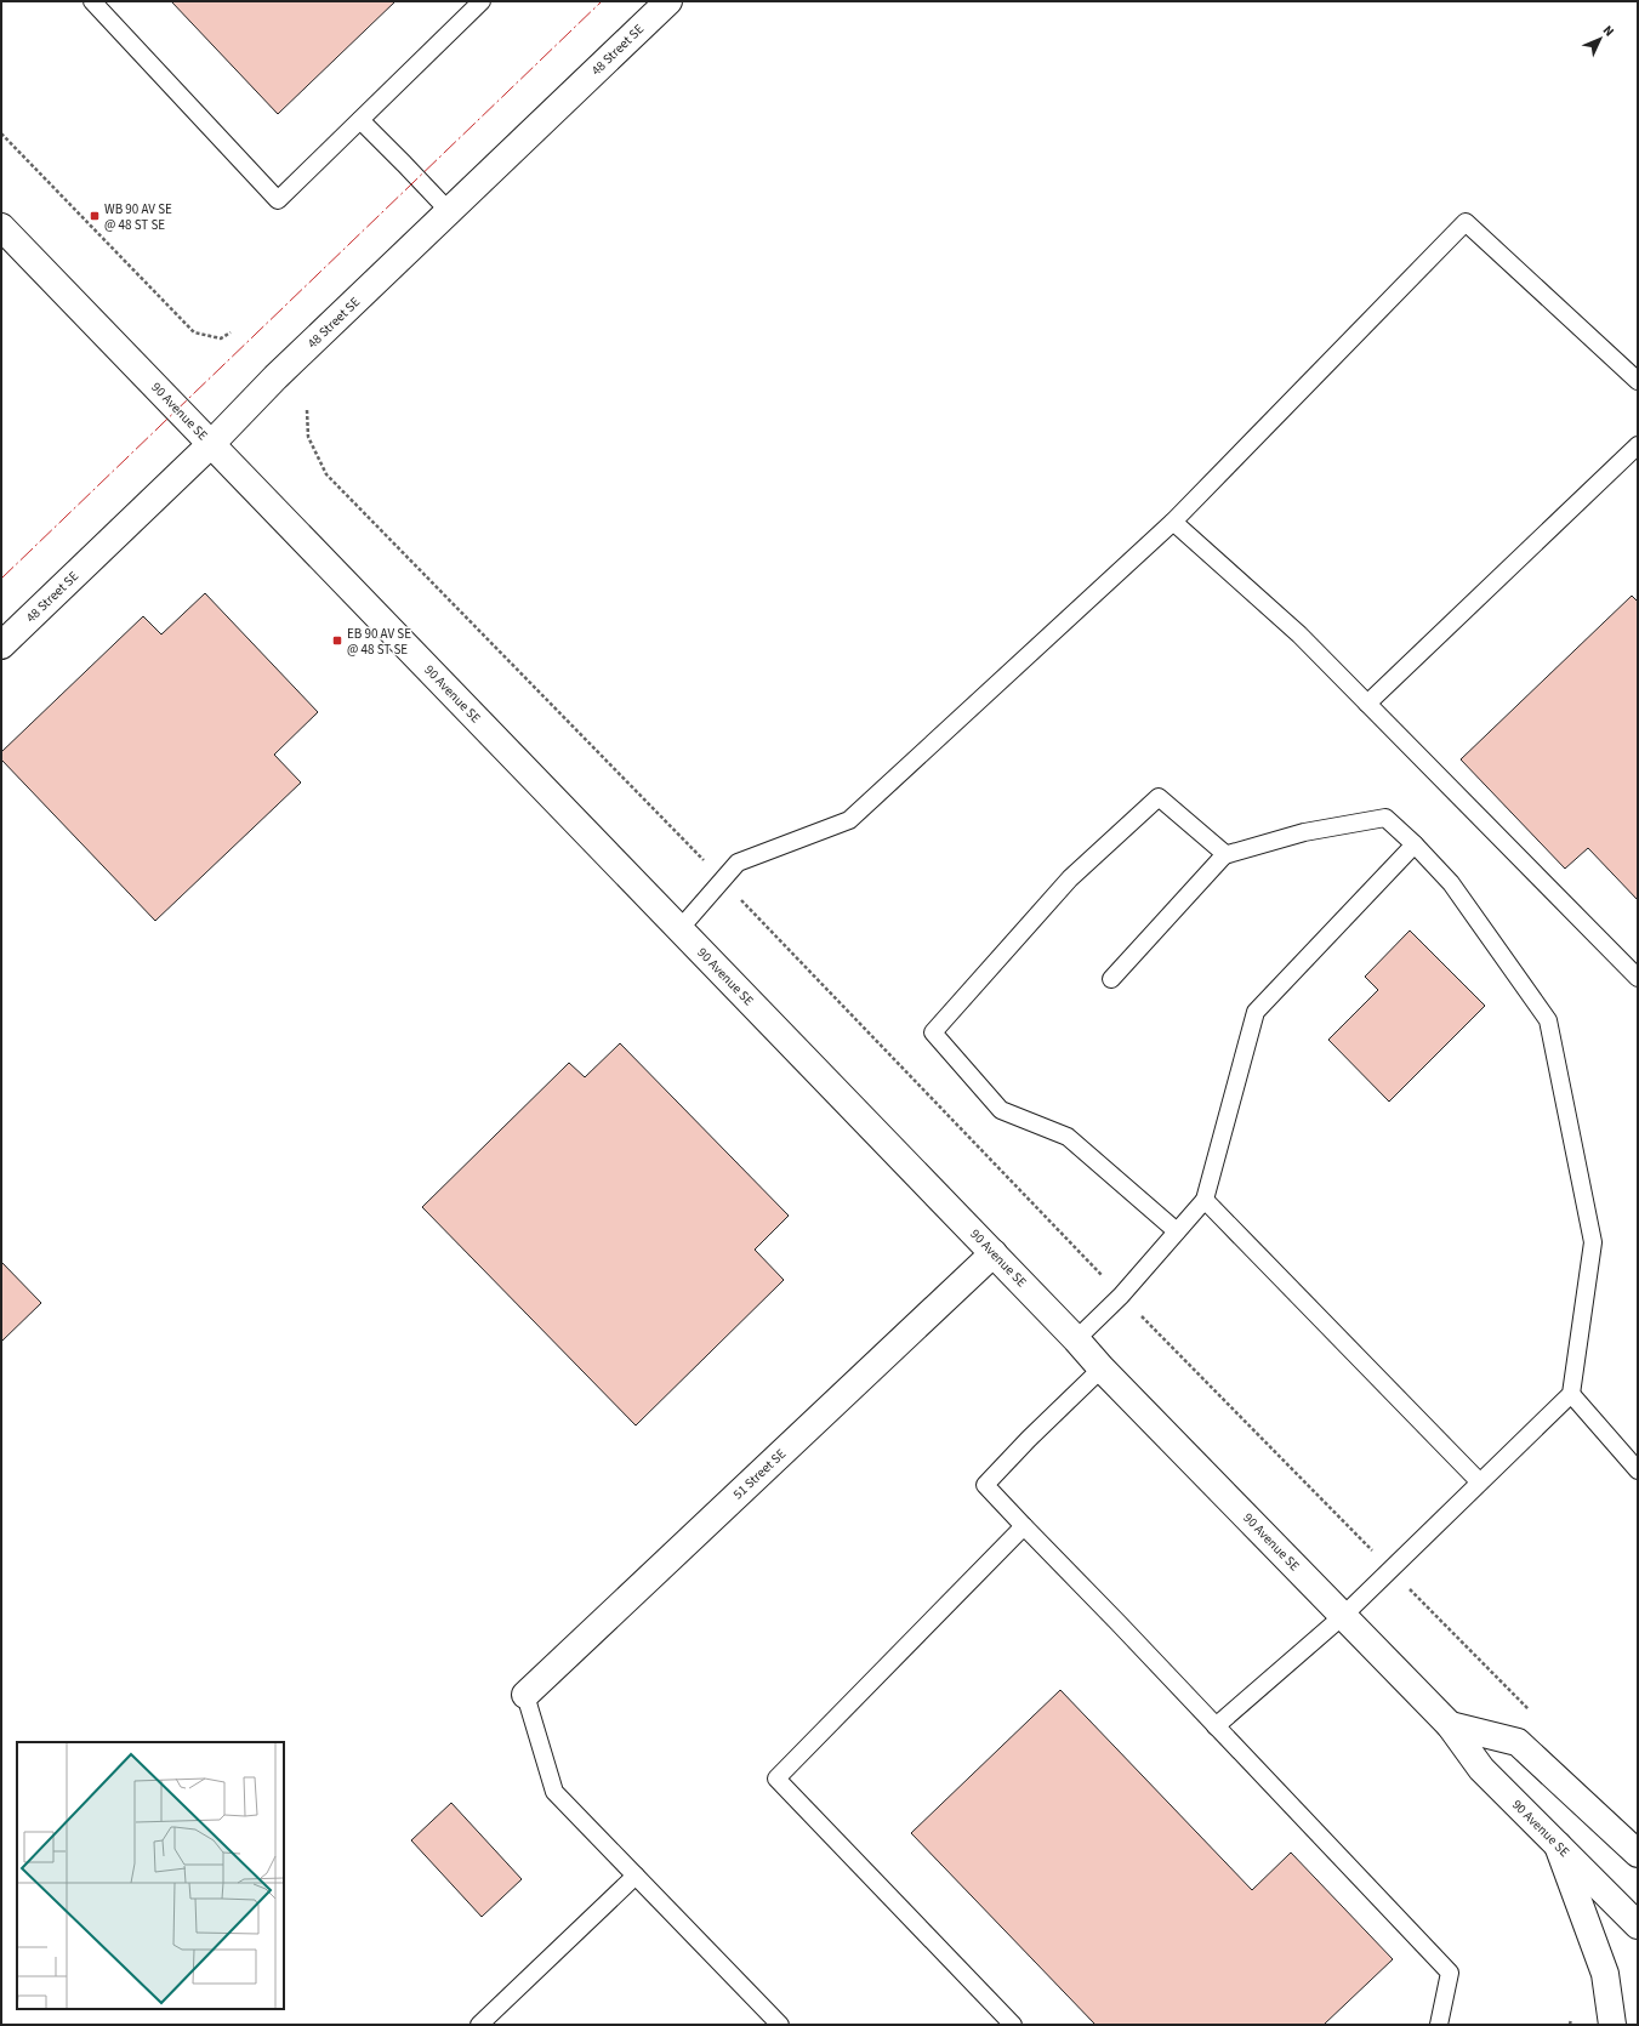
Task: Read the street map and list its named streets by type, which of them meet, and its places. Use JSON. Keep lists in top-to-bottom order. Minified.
{"streets":{"street":["48 Street SE","90 Avenue SE","51 Street SE"]},"crossings":[["48 Street SE","90 Avenue SE"],["90 Avenue SE","51 Street SE"]],"places":{"transit":["WB 90 AV SE @ 48 ST SE","EB 90 AV SE @ 48 ST SE"]},"north":"top right"}
